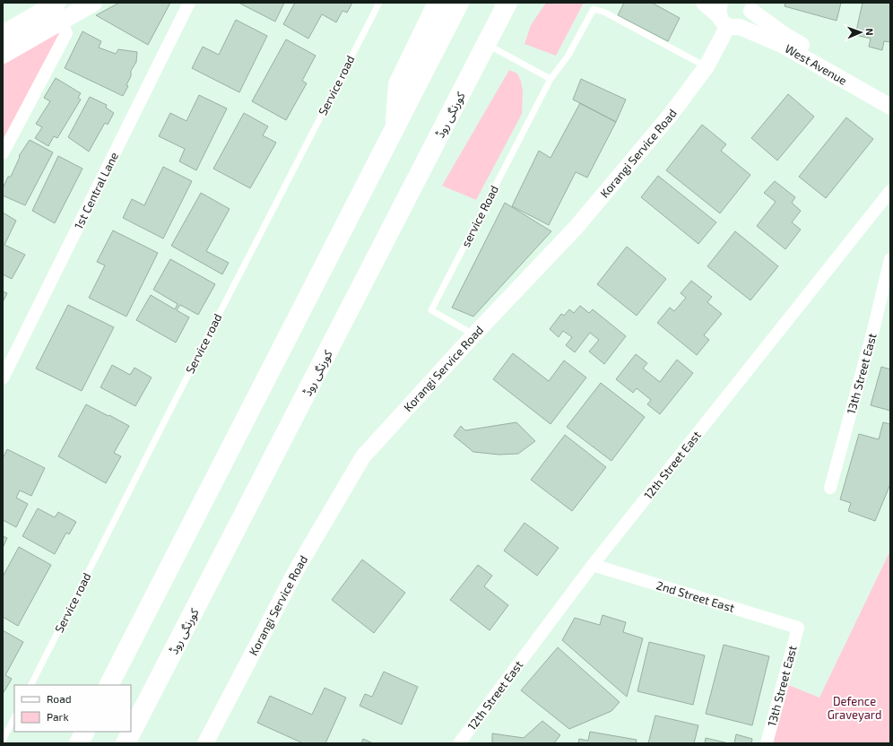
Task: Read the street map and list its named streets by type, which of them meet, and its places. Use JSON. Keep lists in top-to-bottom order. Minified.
{"streets":{"main road":["کورنگی روڈ"],"street":["West Avenue","Korangi Service Road","1st Central Lane","13th Street East","12th Street East","2nd Street East"],"lane":["Service road","service Road"]},"crossings":[["West Avenue","Korangi Service Road"],["Korangi Service Road","service Road"],["13th Street East","2nd Street East"],["12th Street East","2nd Street East"]],"parks":["Defence Graveyard"],"legend":["Road","Park"],"north":"right"}
